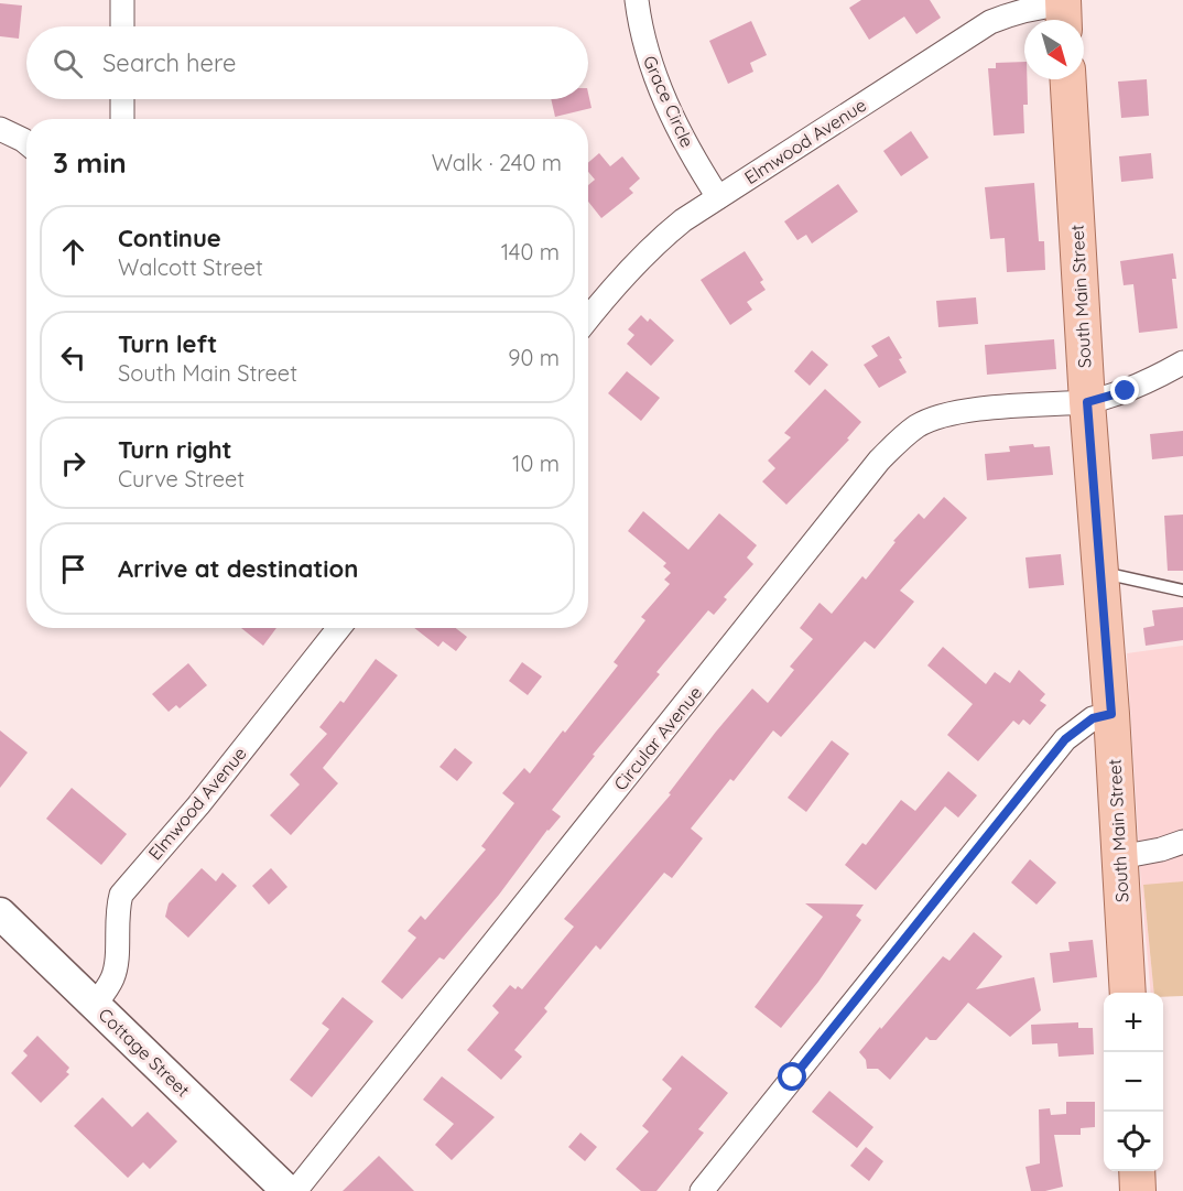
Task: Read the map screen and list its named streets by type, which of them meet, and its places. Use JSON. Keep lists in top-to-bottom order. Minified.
{"streets":{"main road":["South Main Street"],"street":["Grace Circle","Elmwood Avenue","Circular Avenue","Cottage Street"]},"crossings":[["Grace Circle","Elmwood Avenue"],["Elmwood Avenue","Cottage Street"],["South Main Street","Circular Avenue"]],"north":"bottom right","page":{"search":"Search here","heading":["3 min","Walk · 240 m"],"list":[["Continue","Walcott Street","140 m"],["Turn left","South Main Street","90 m"],["Turn right","Curve Street","10 m"],"Arrive at destination"],"map_buttons":["+","−"]}}
